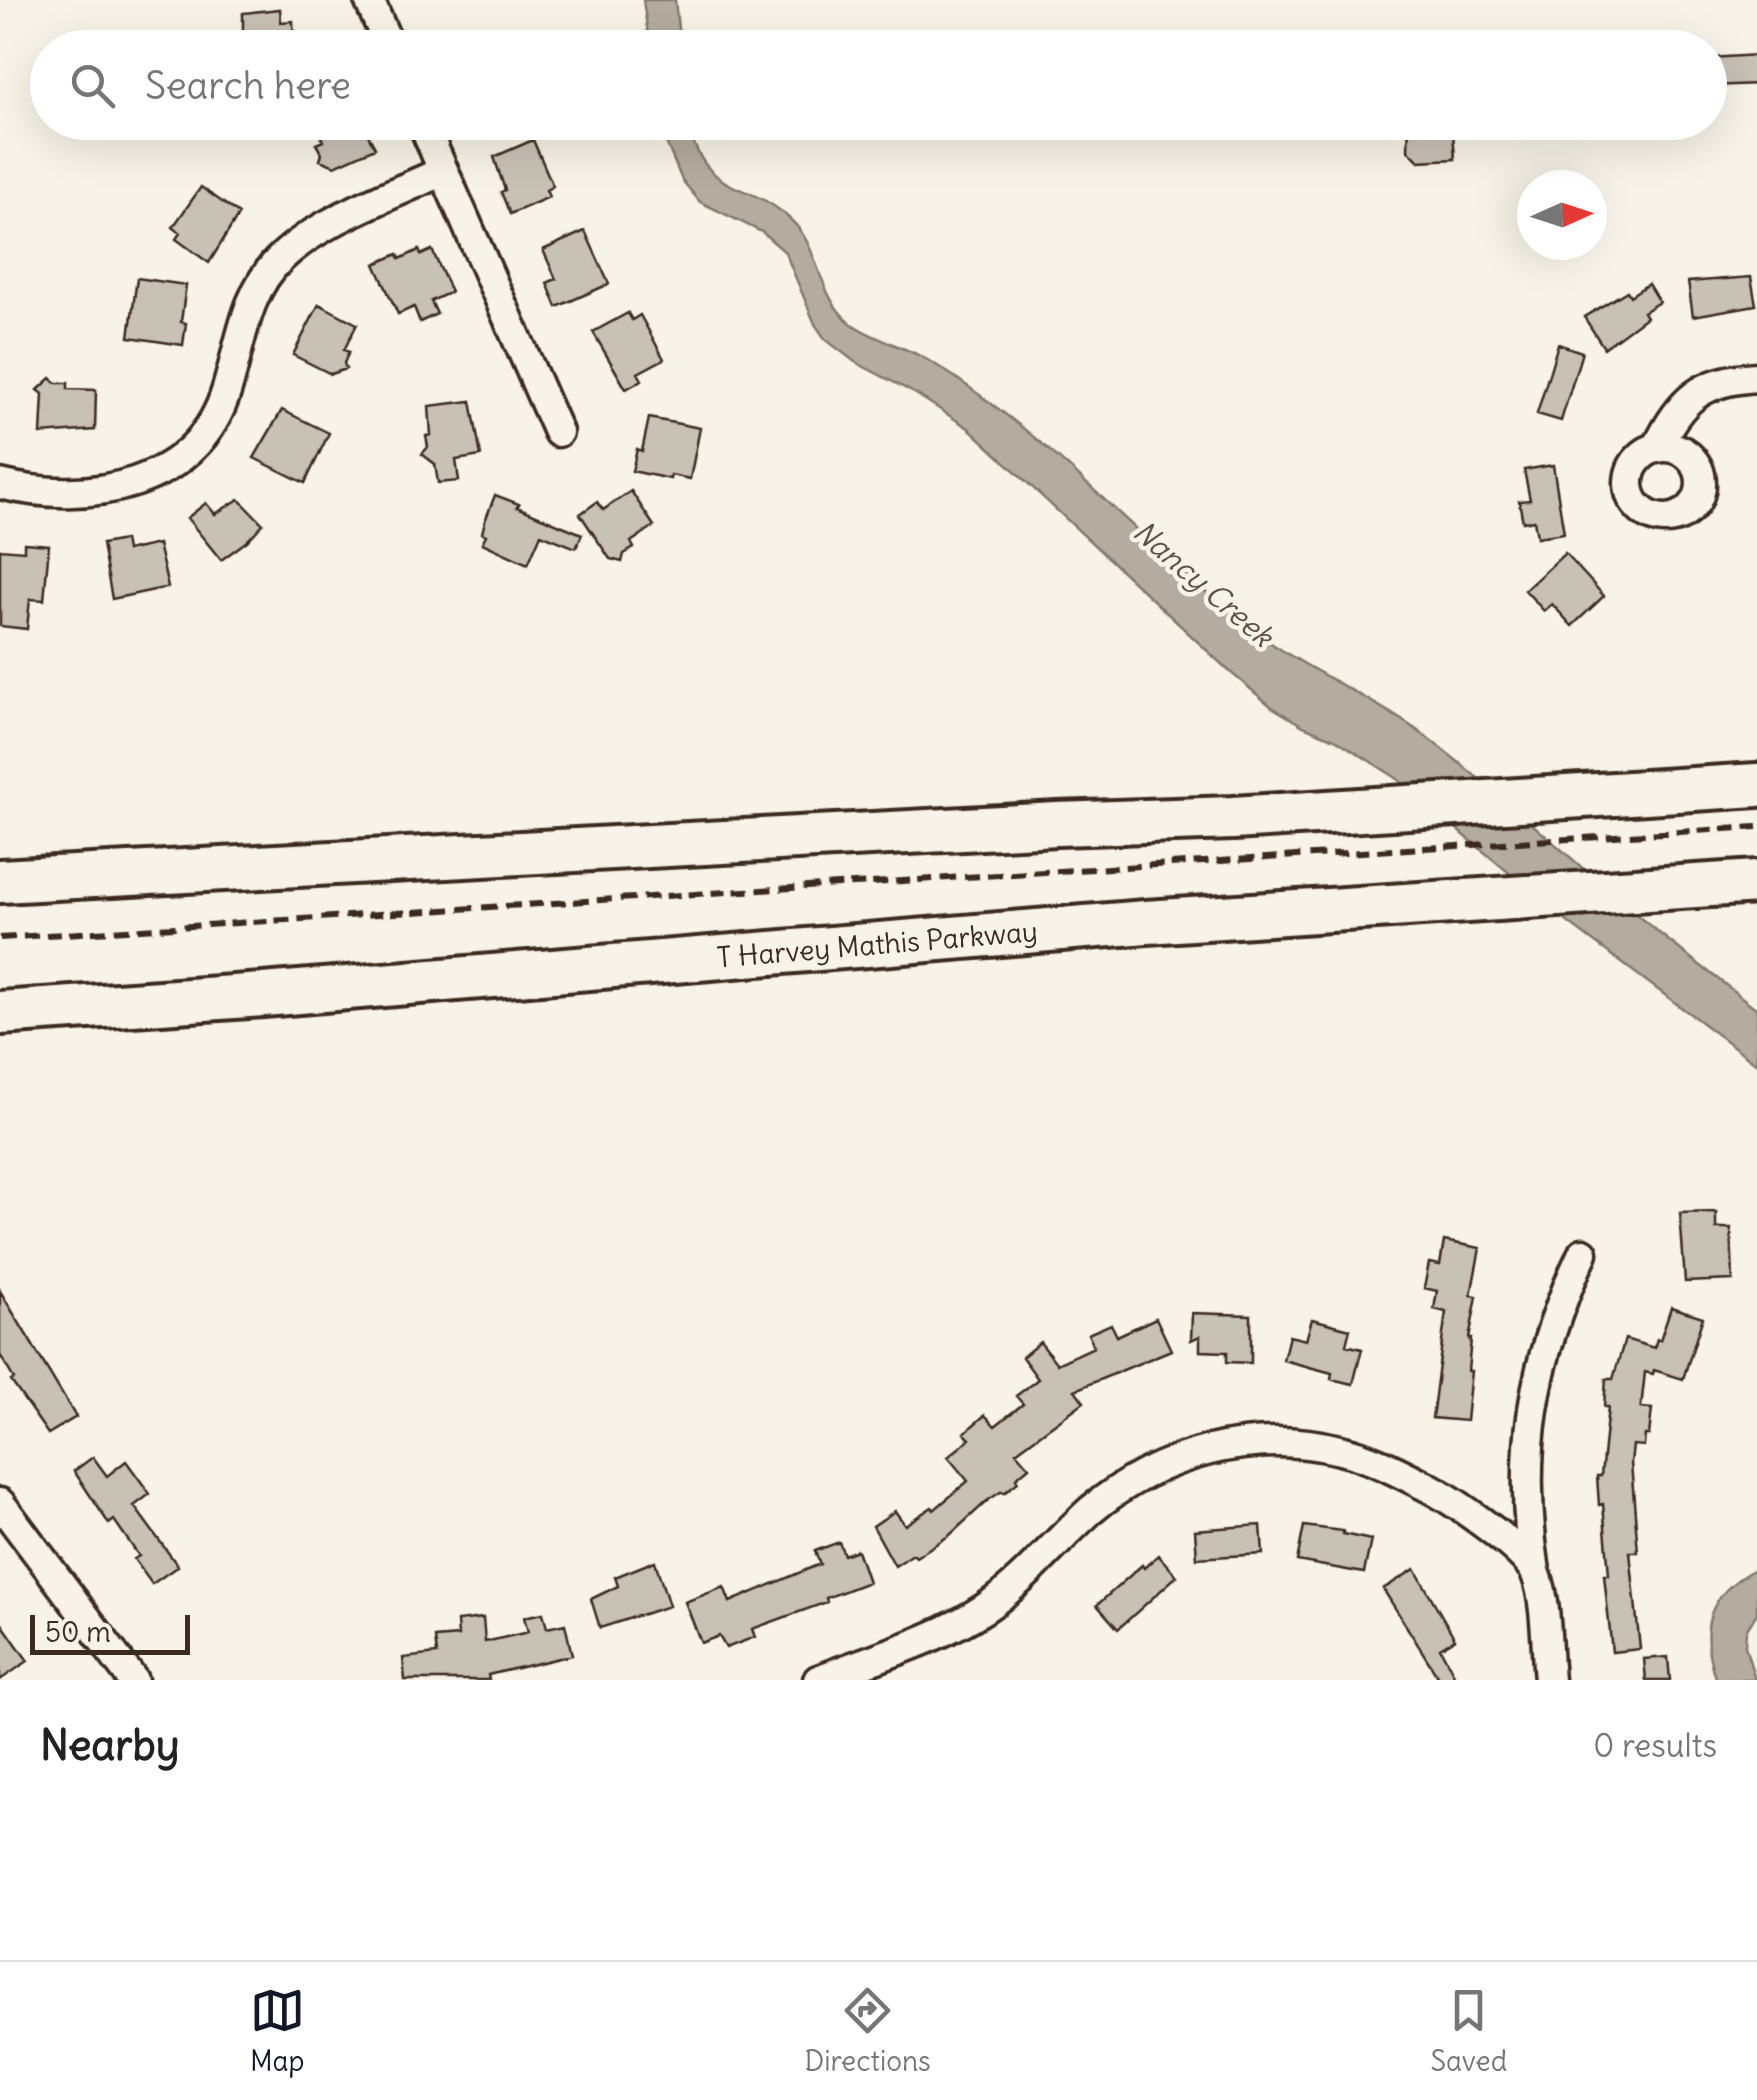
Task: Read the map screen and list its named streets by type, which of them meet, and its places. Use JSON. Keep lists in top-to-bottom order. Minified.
{"streets":{"highway":["T Harvey Mathis Parkway"]},"water":["Nancy Creek"],"scale_bar":"50 m","north":"right","page":{"search":"Search here","scale":"50 m","heading":["Nearby","0 results"],"nav":["Map","Directions","Saved"]}}
